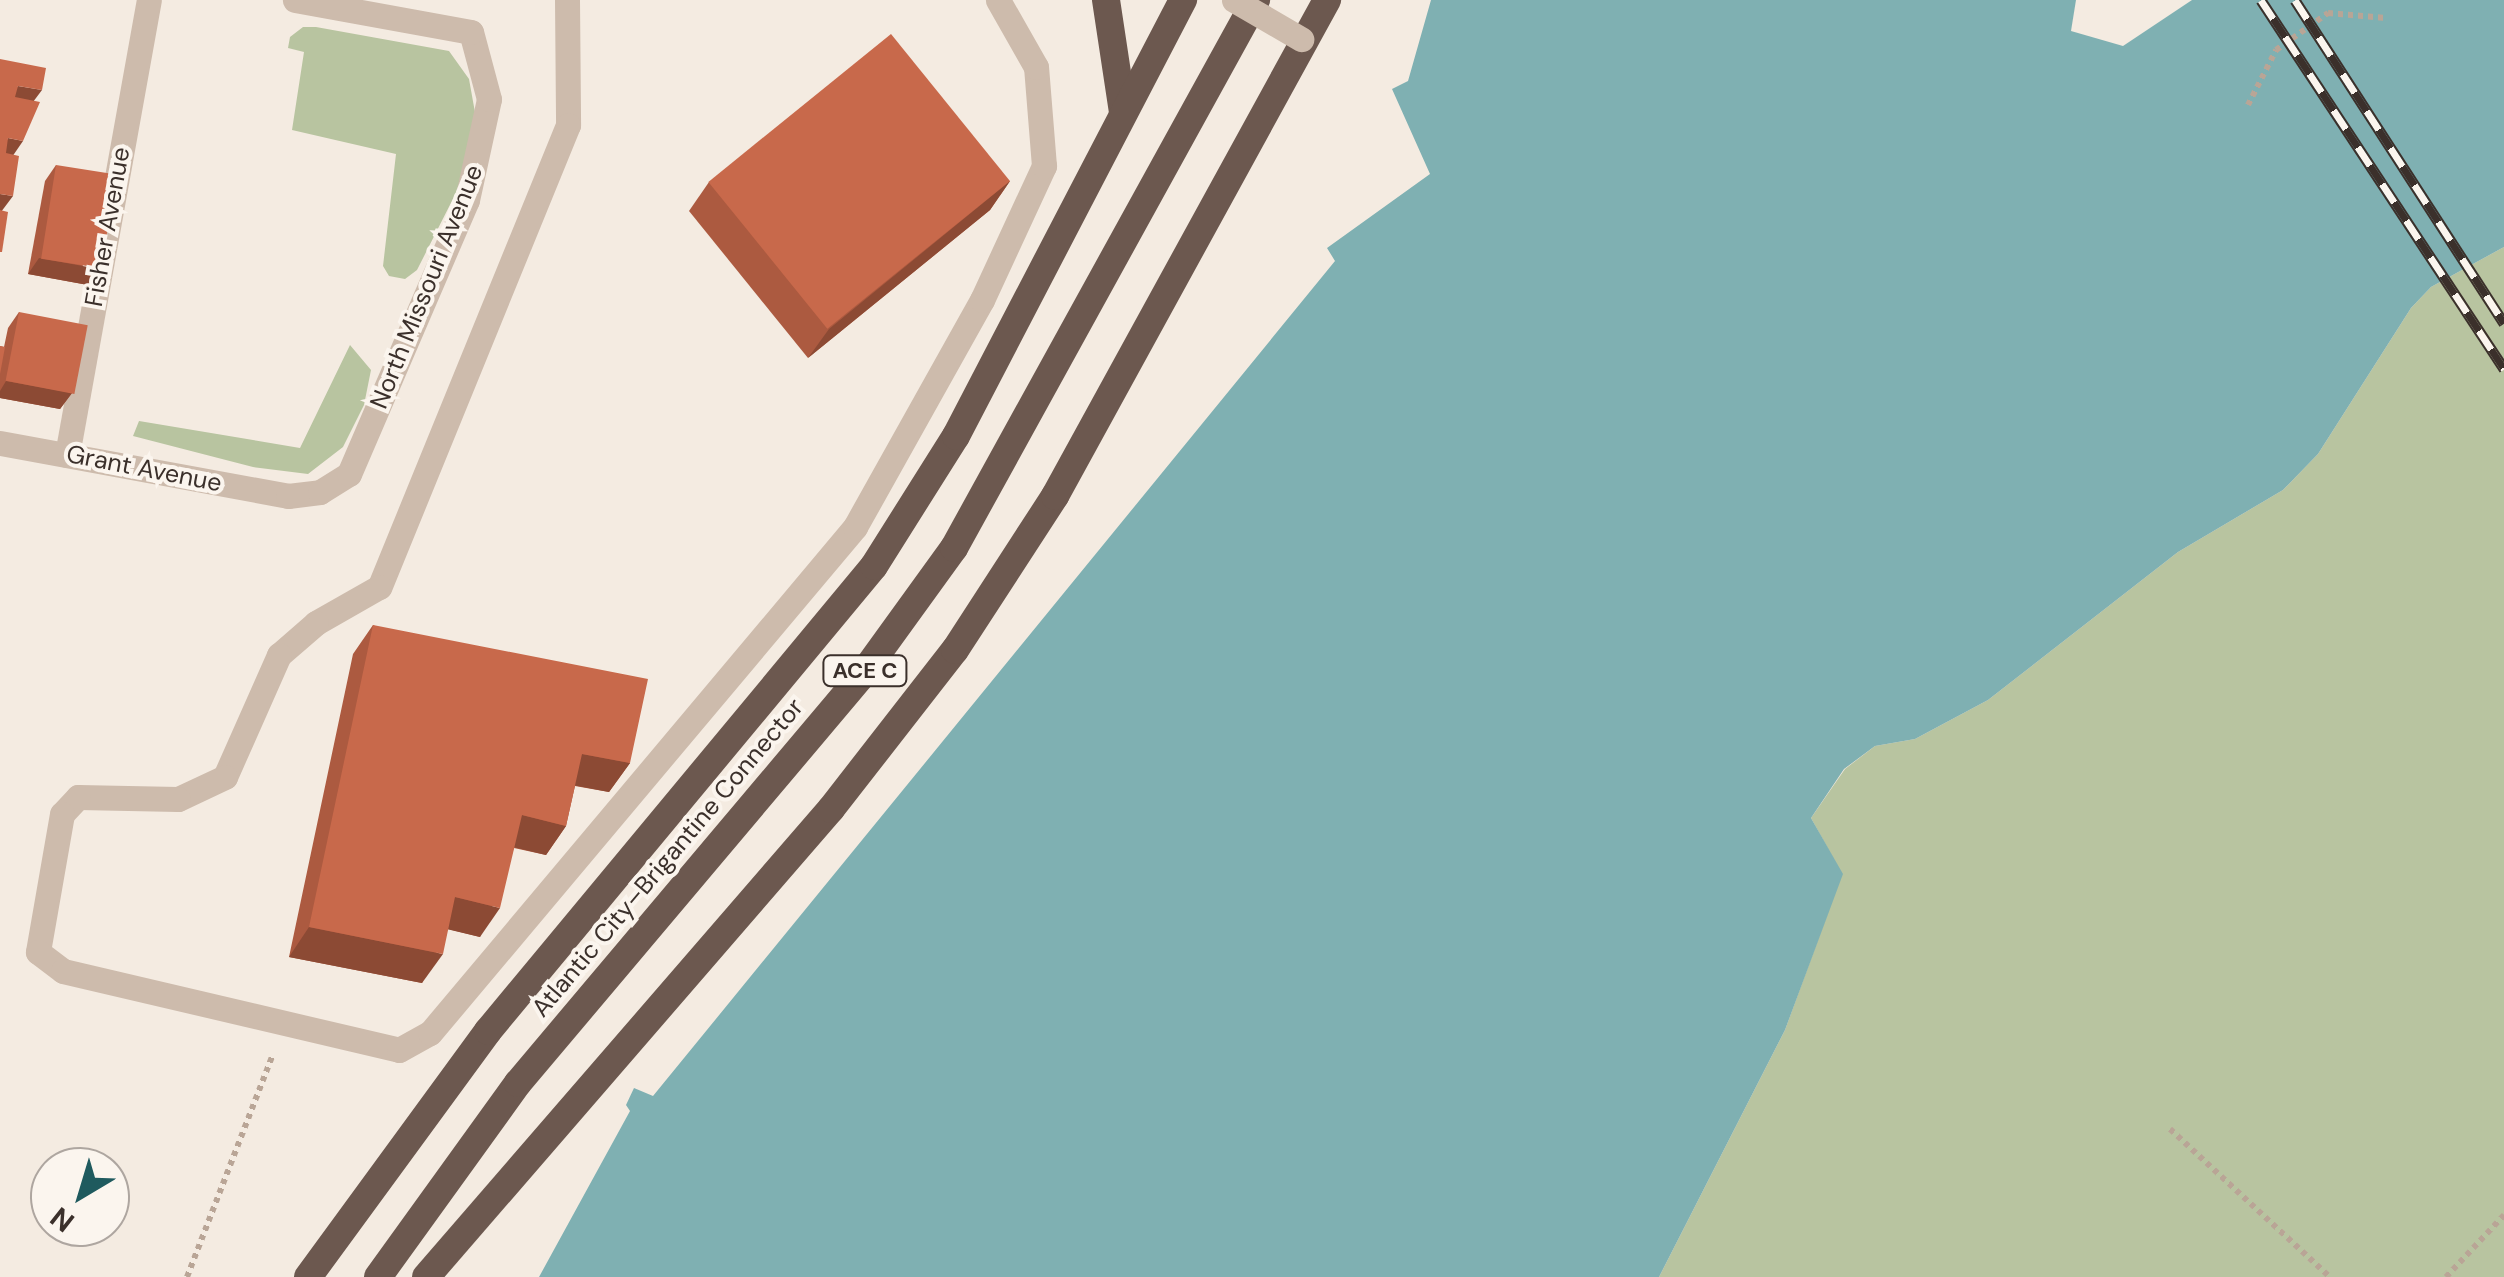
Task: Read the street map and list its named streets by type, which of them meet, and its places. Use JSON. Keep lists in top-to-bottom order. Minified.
{"streets":{"highway":["ACE C","Atlantic City–Brigantine Connector"],"street":["Fisher Avenue","North Missouri Avenue","Grant Avenue"]},"crossings":[["Fisher Avenue","Grant Avenue"],["North Missouri Avenue","Grant Avenue"]],"north":"bottom left"}
